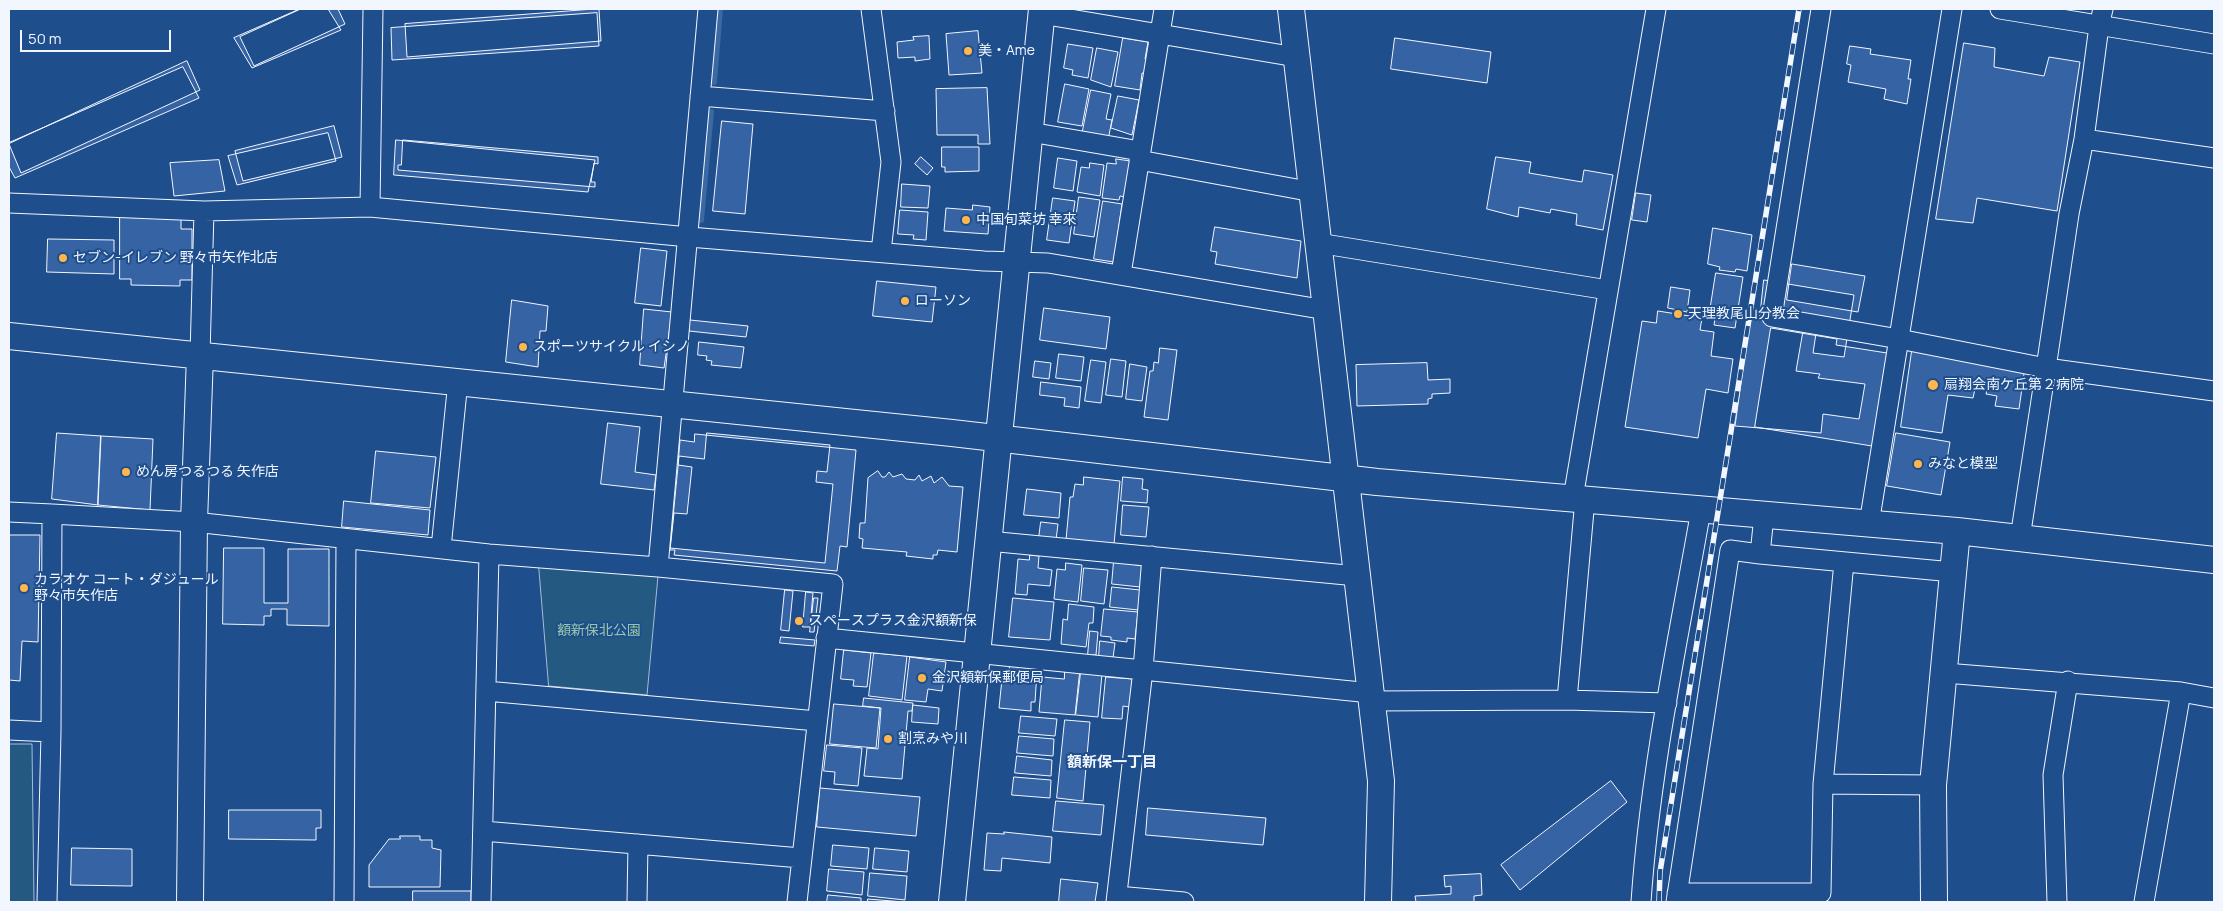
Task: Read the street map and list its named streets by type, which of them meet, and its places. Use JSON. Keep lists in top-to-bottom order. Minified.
{"districts":["額新保一丁目"],"parks":["額新保北公園"],"places":["美・Ame","中国旬菜坊 幸來","セブン-イレブン 野々市矢作北店","ローソン","天理教尾山分教会","スポーツサイクル イシノ","扇翔会南ケ丘第２病院","みなと模型","めん房つるつる 矢作店","カラオケ コート・ダジュール 野々市矢作店","スペースプラス金沢額新保","金沢額新保郵便局","割烹みや川"],"scale_bar":"50 m"}
